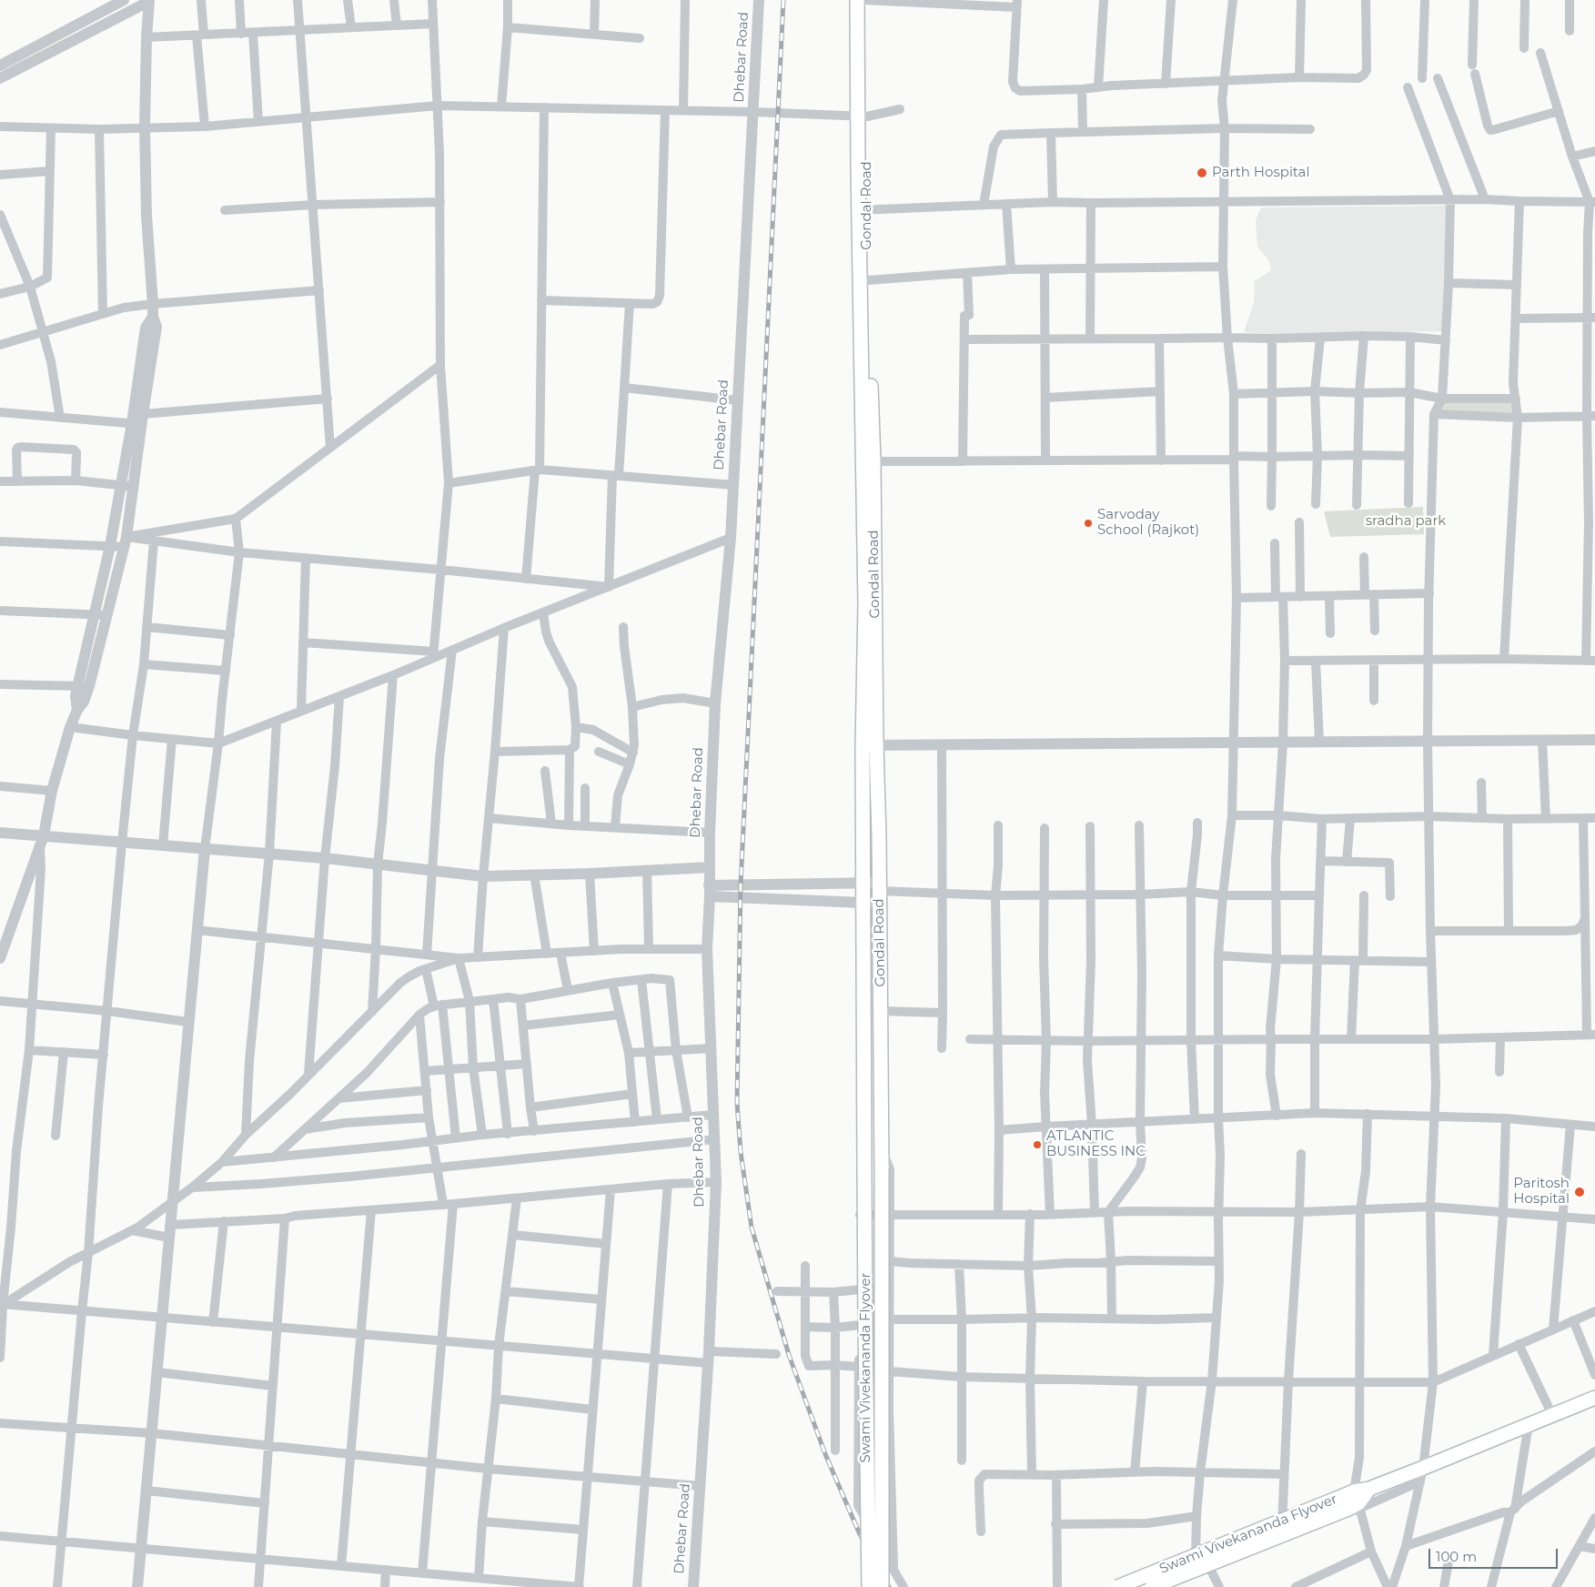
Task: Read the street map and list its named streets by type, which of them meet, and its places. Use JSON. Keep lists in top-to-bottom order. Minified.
{"streets":{"main road":["Gondal Road","Swami Vivekananda Flyover"],"street":["Dhebar Road"]},"crossings":[["Gondal Road","Swami Vivekananda Flyover"]],"parks":["sradha park"],"places":["Parth Hospital","Sarvoday School (Rajkot)","ATLANTIC BUSINESS INC","Paritosh Hospital"],"scale_bar":"100 m"}
